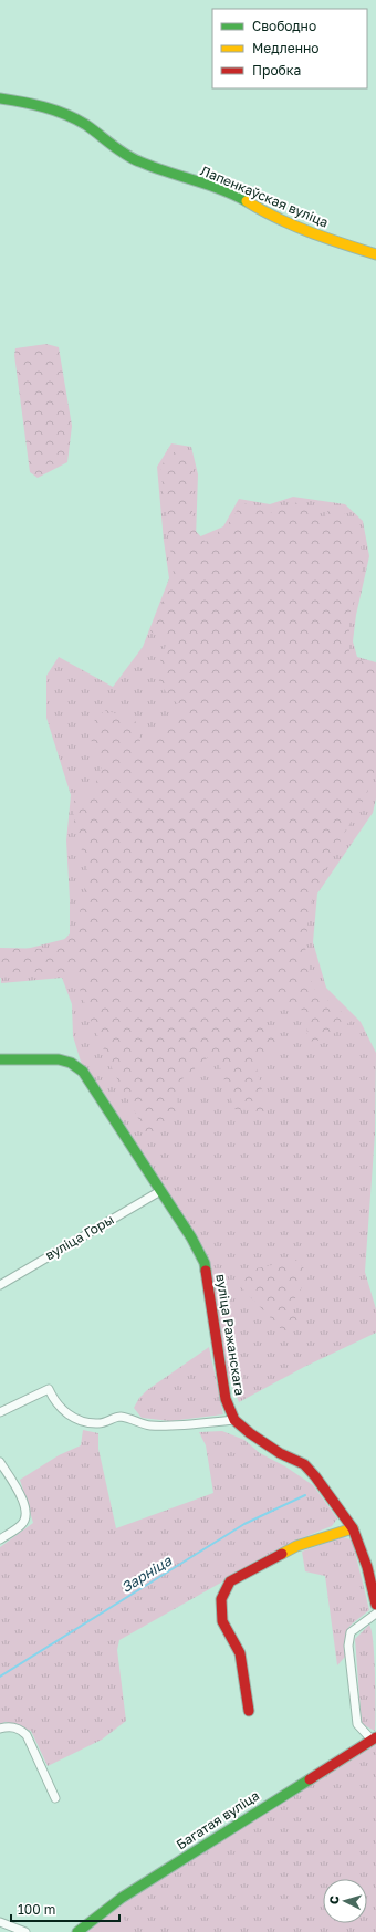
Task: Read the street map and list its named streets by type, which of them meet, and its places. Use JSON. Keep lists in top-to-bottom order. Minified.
{"streets":{"street":["Лапенкаўская вуліца","вуліца Горы","вуліца Ражанскага","Багатая вуліца"]},"crossings":[["вуліца Горы","вуліца Ражанскага"]],"water":["Зарніца"],"legend":["Свободно","Медленно","Пробка"],"scale_bar":"100 m","north":"left"}
